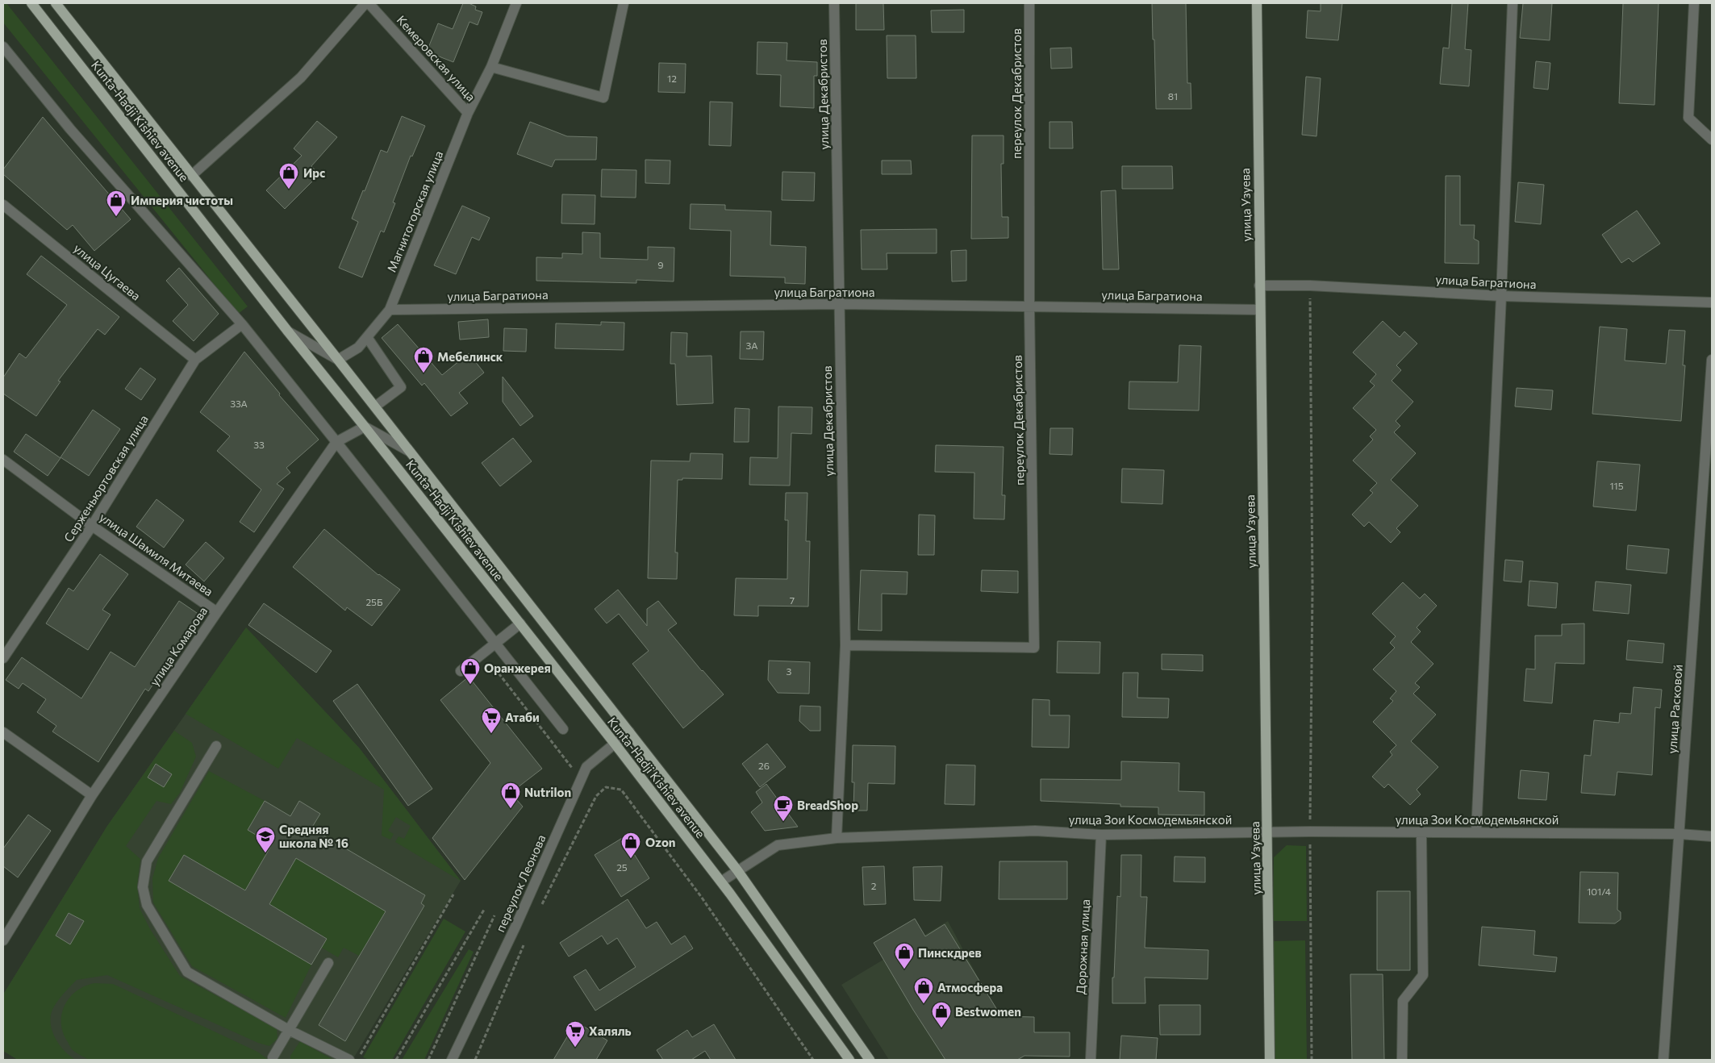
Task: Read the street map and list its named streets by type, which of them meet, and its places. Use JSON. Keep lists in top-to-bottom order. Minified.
{"streets":{"main road":["Kunta-Hadji Kishiev avenue","улица Узуева"],"street":["Кемеровская улица","переулок Декабристов","улица Декабристов","Магнитогорская улица","улица Цугаева","улица Багратиона","Серженьюртовская улица","улица Шамиля Митаева","улица Комарова","улица Расковой","улица Зои Космодемьянской","переулок Леонова","Дорожная улица"]},"crossings":[["Кемеровская улица","Магнитогорская улица"],["переулок Декабристов","улица Декабристов"],["переулок Декабристов","улица Багратиона"],["улица Декабристов","улица Багратиона"],["улица Декабристов","улица Зои Космодемьянской"],["Kunta-Hadji Kishiev avenue","Магнитогорская улица"],["Kunta-Hadji Kishiev avenue","улица Комарова"],["Kunta-Hadji Kishiev avenue","улица Зои Космодемьянской"],["Kunta-Hadji Kishiev avenue","переулок Леонова"],["улица Узуева","улица Багратиона"],["улица Узуева","улица Зои Космодемьянской"],["Магнитогорская улица","улица Багратиона"],["улица Цугаева","Серженьюртовская улица"],["Серженьюртовская улица","улица Шамиля Митаева"],["улица Шамиля Митаева","улица Комарова"],["улица Расковой","улица Зои Космодемьянской"],["улица Зои Космодемьянской","Дорожная улица"]],"places":{"shop":["Ирс","Империя чистоты","Мебелинск","Оранжерея","Nutrilon","Ozon","Пинскдрев","Атмосфера","Bestwomen"],"supermarket":["Атаби","Халяль"],"cafe":["BreadShop"],"school or university":["Средняя школа № 16"]},"house_numbers":["12","81","9","3А","33А","33","115","7","25Б","3","26","25","2","101/4"]}
